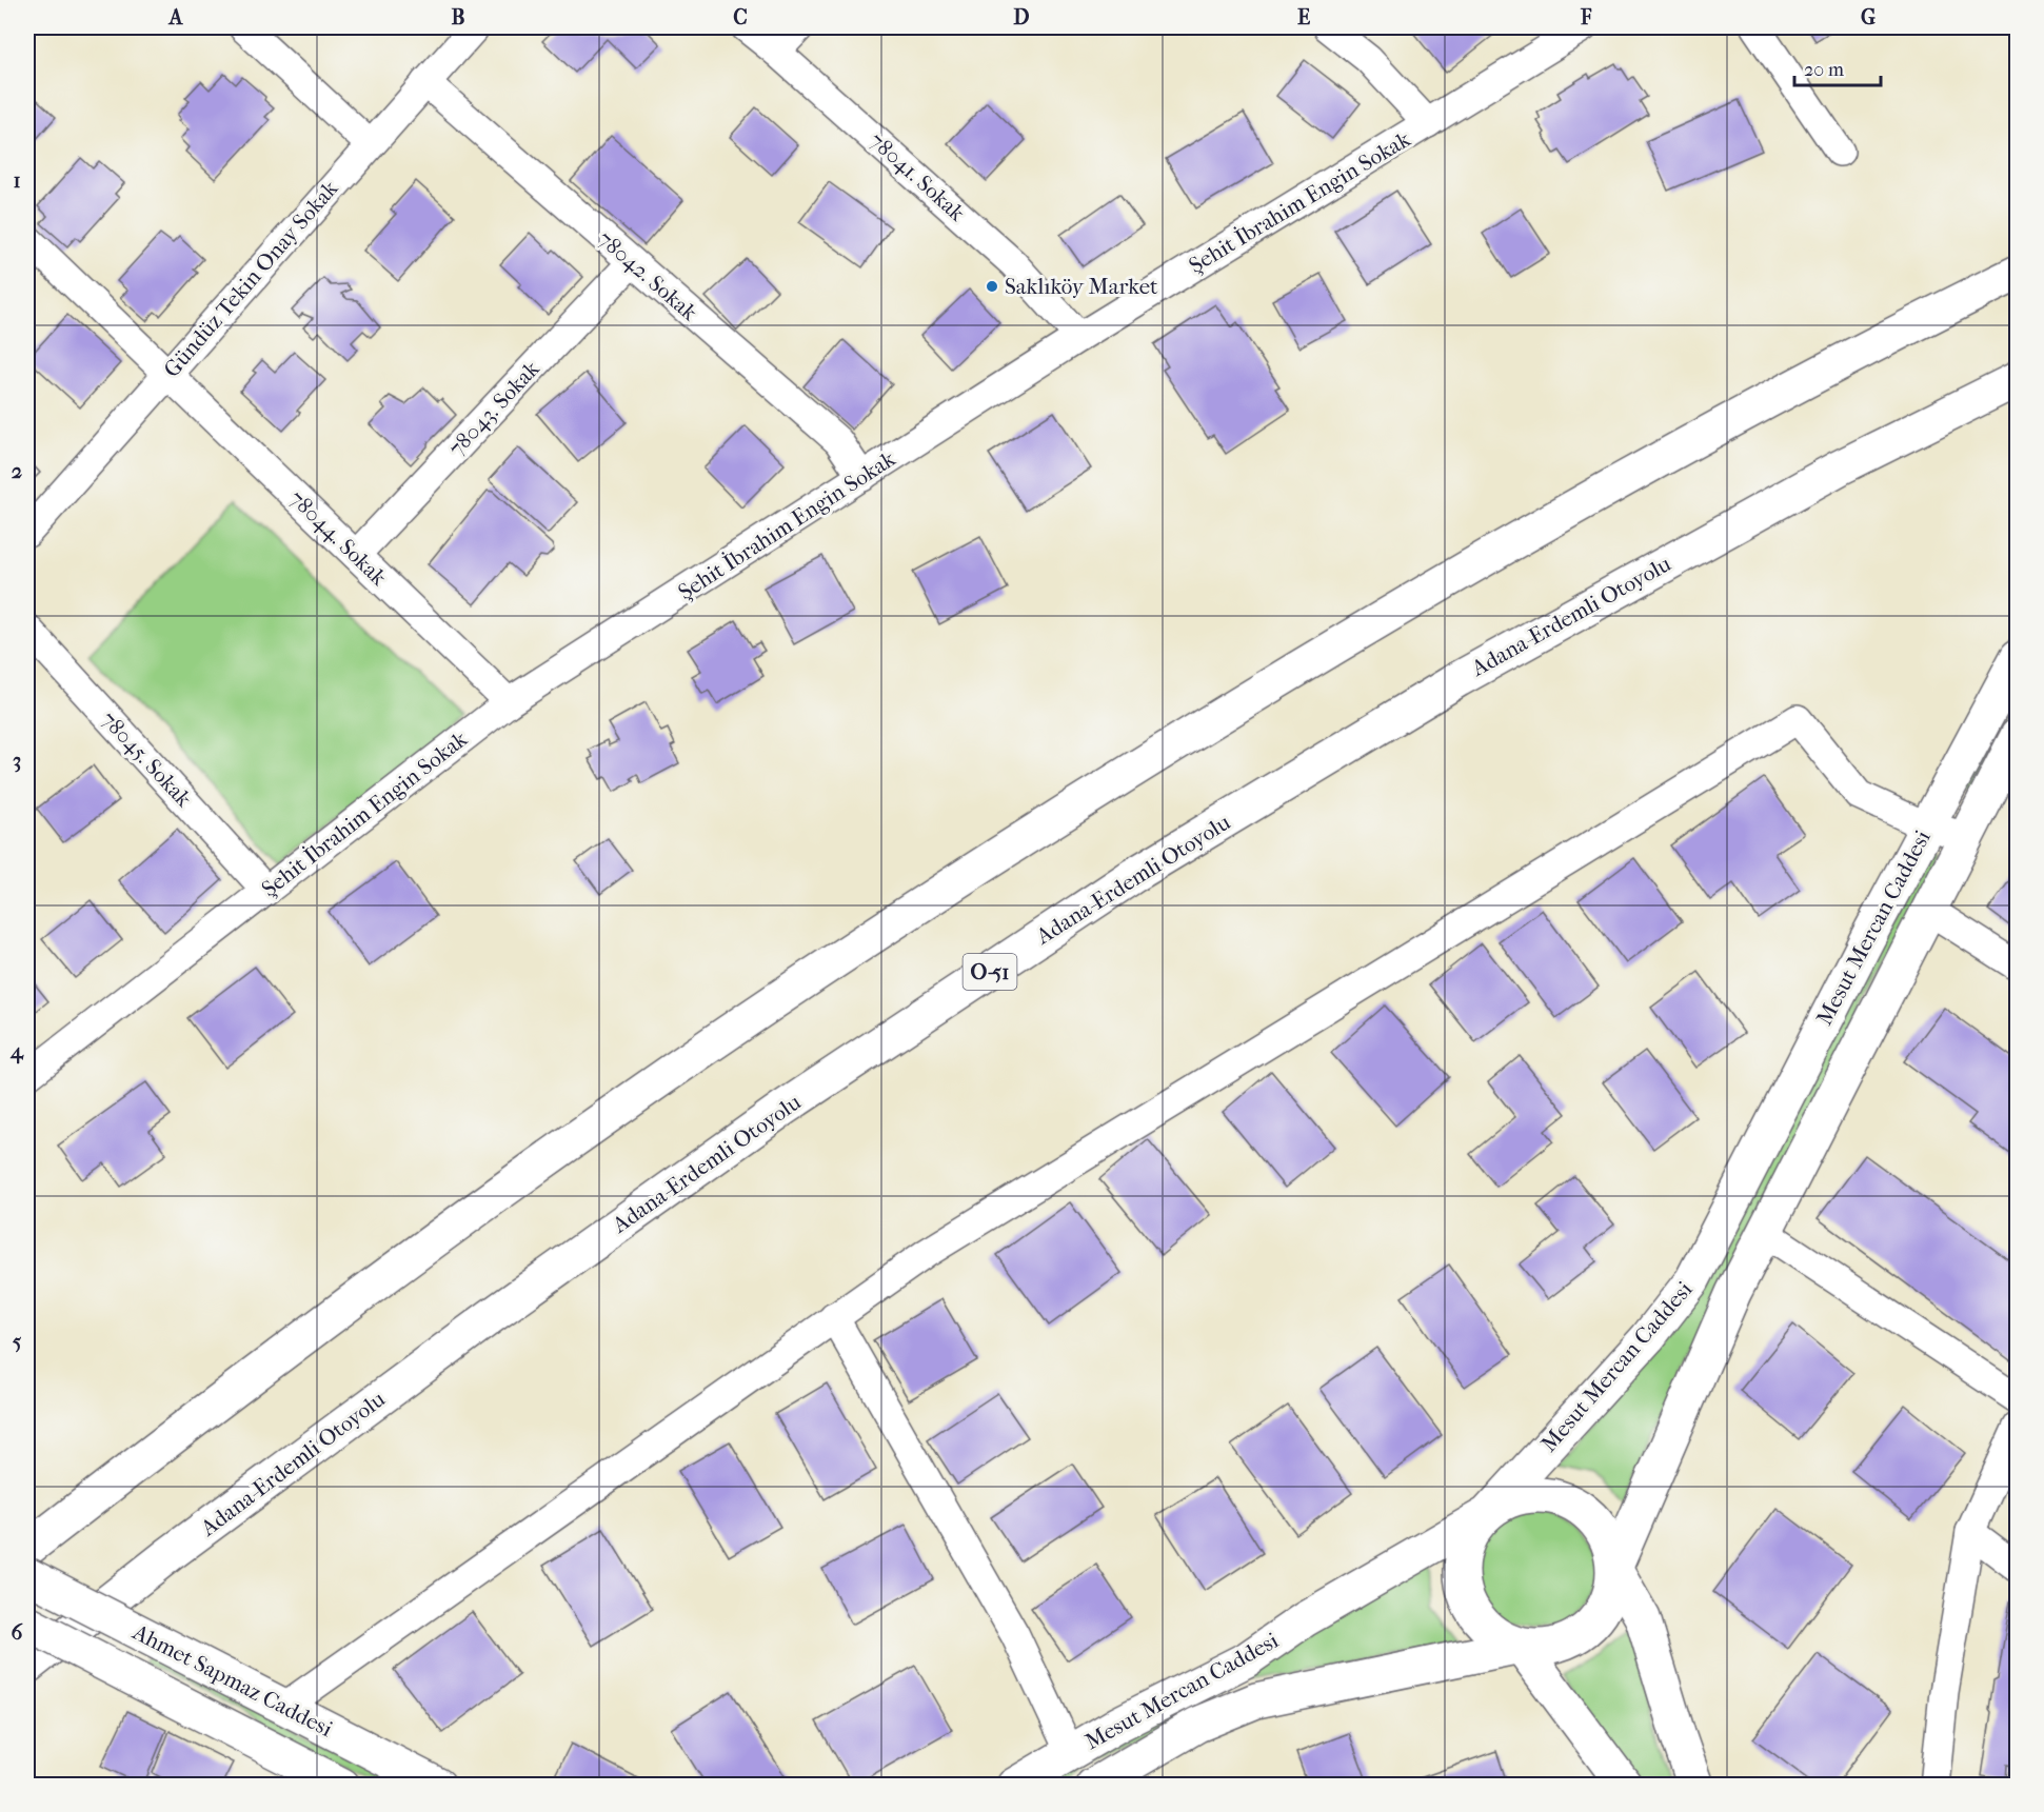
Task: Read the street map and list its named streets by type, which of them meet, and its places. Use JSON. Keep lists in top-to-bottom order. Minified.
{"streets":{"main road":["Adana-Erdemli Otoyolu","Mesut Mercan Caddesi","O-51","Ahmet Sapmaz Caddesi"],"street":["78041. Sokak","Şehit İbrahim Engin Sokak","78042. Sokak","Gündüz Tekin Onay Sokak","78043. Sokak","78044. Sokak","78045. Sokak"]},"crossings":[["78041. Sokak","Şehit İbrahim Engin Sokak"],["Şehit İbrahim Engin Sokak","78042. Sokak"],["Şehit İbrahim Engin Sokak","78044. Sokak"],["Şehit İbrahim Engin Sokak","78045. Sokak"],["78042. Sokak","Gündüz Tekin Onay Sokak"],["78042. Sokak","78043. Sokak"],["Gündüz Tekin Onay Sokak","78044. Sokak"],["78043. Sokak","78044. Sokak"]],"places":["Saklıköy Market"],"scale_bar":"20 m","grid":{"columns":["A","B","C","D","E","F","G"],"rows":["1","2","3","4","5","6"]}}
